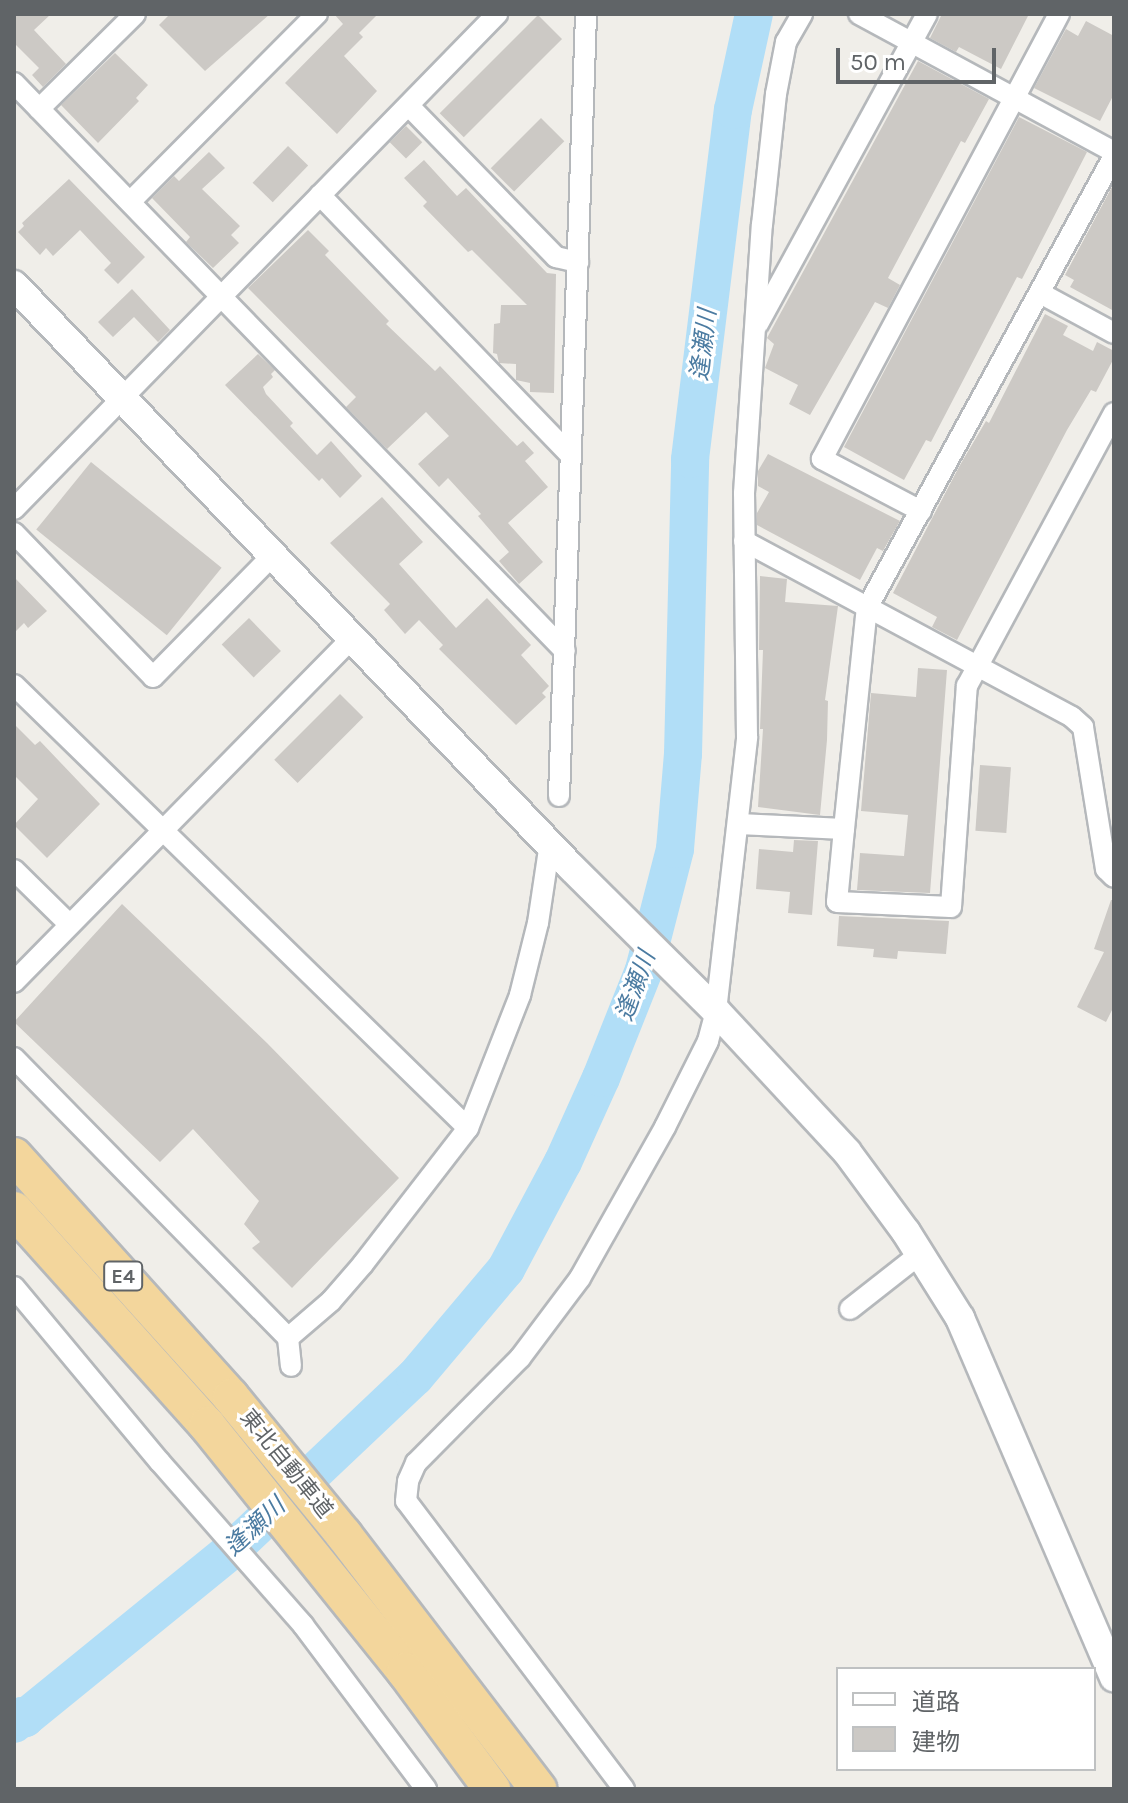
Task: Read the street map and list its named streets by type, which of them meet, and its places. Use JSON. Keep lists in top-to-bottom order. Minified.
{"streets":{"highway":["E4","東北自動車道"]},"water":["逢瀬川"],"legend":["道路","建物"],"scale_bar":"50 m"}
